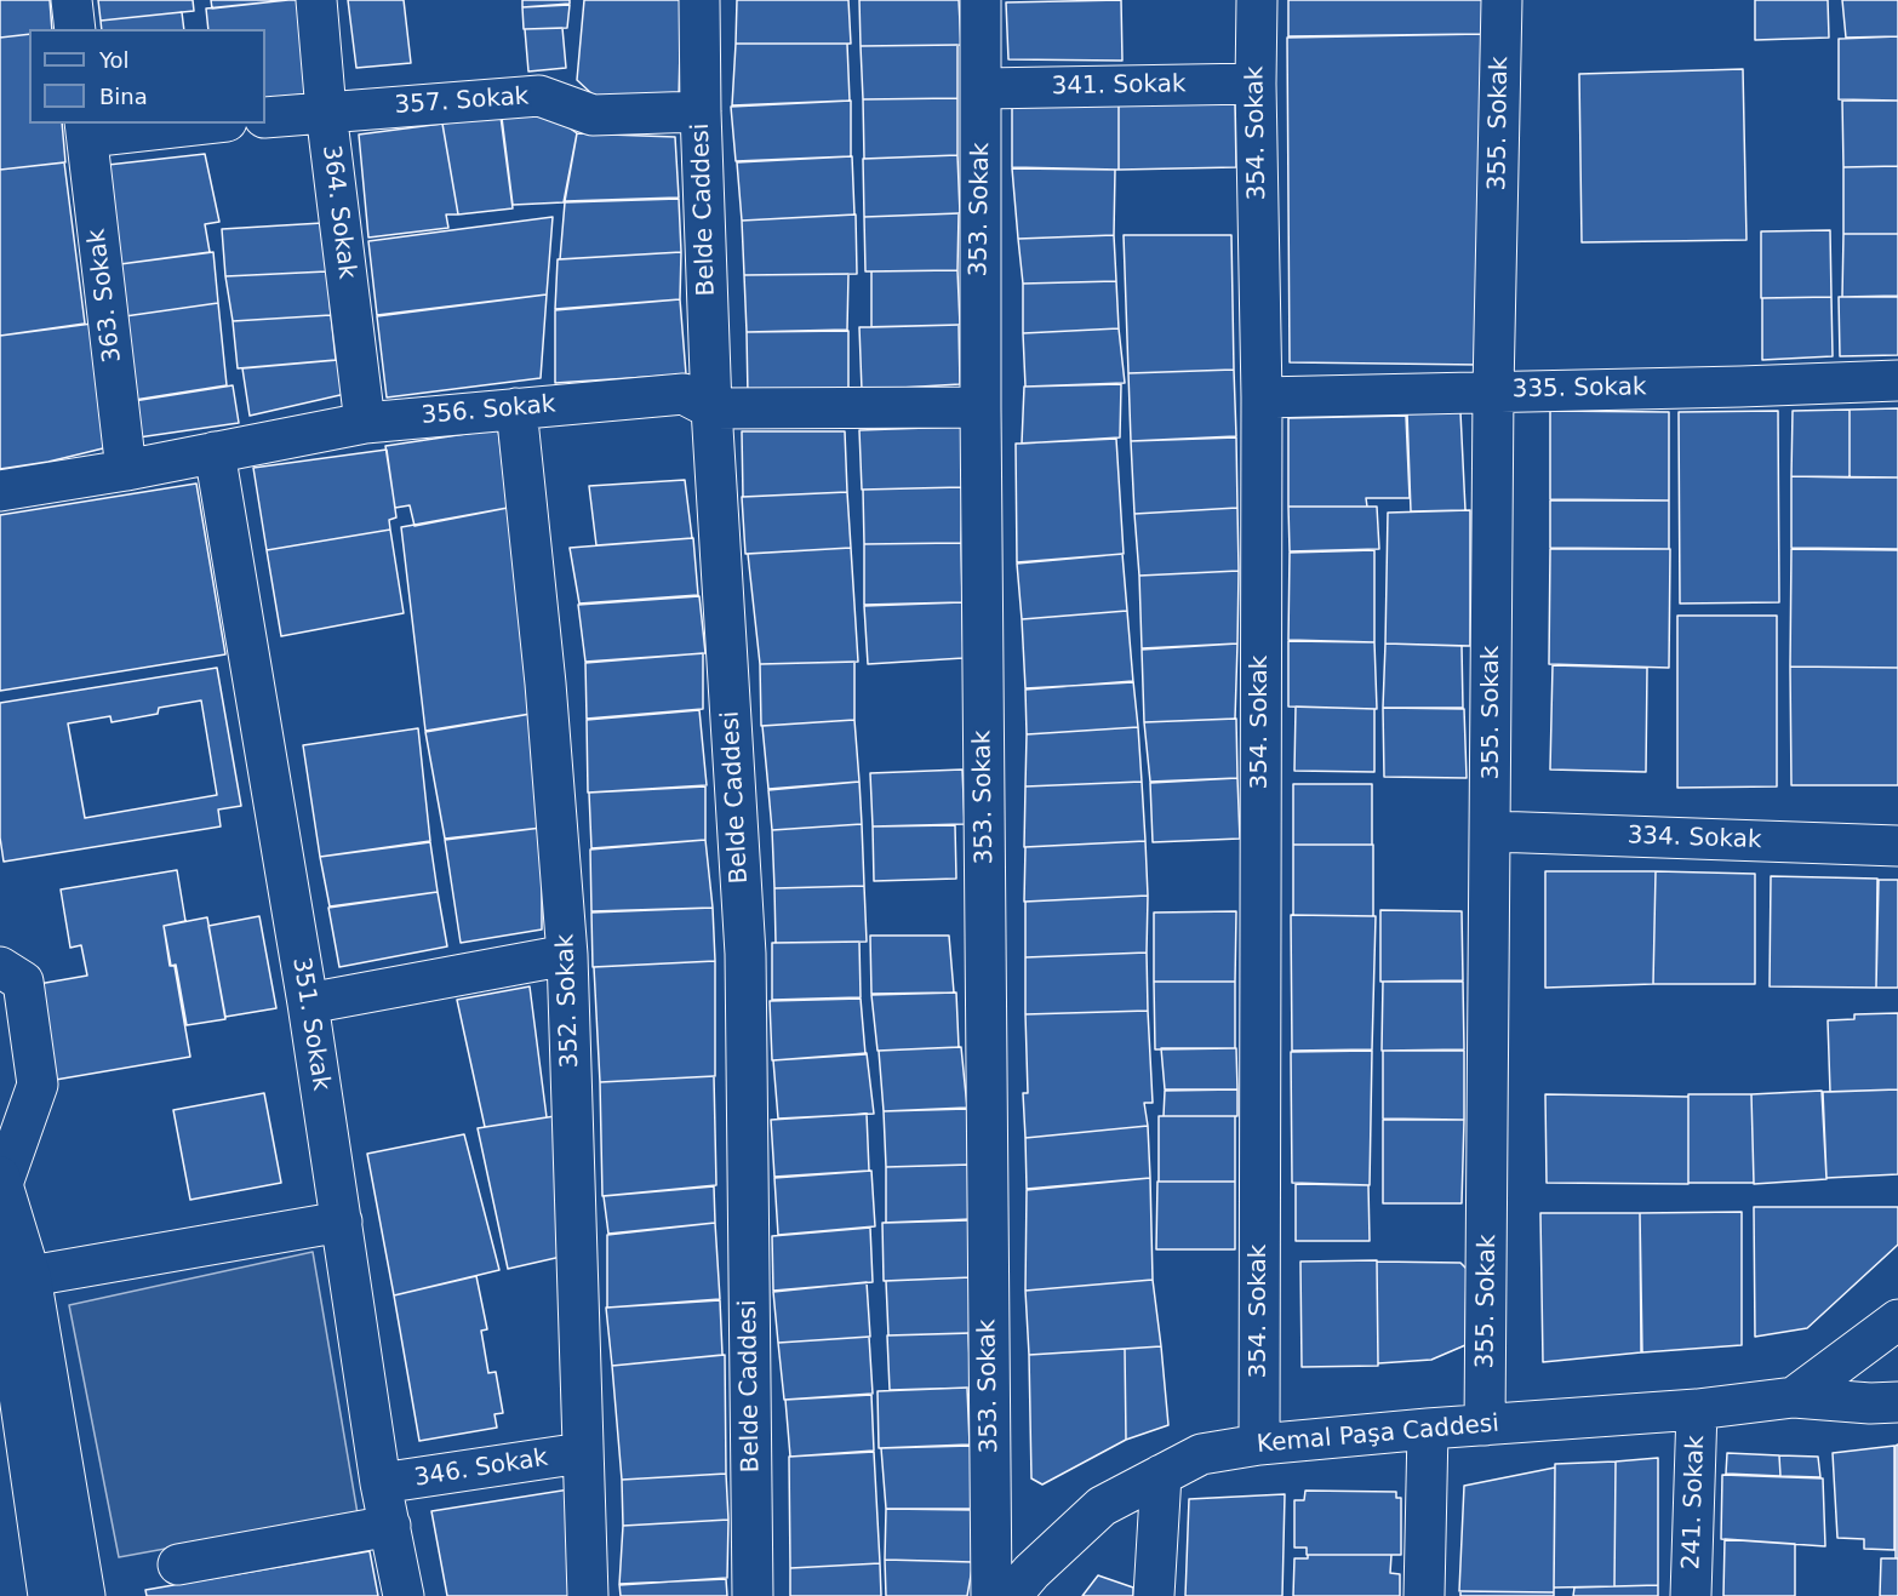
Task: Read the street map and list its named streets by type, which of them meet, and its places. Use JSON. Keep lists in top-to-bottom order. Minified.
{"streets":{"street":["341. Sokak","357. Sokak","355. Sokak","354. Sokak","Belde Caddesi","353. Sokak","364. Sokak","363. Sokak","335. Sokak","356. Sokak","334. Sokak","352. Sokak","351. Sokak","Kemal Paşa Caddesi","346. Sokak","241. Sokak"]},"crossings":[["341. Sokak","354. Sokak"],["341. Sokak","353. Sokak"],["357. Sokak","Belde Caddesi"],["357. Sokak","364. Sokak"],["355. Sokak","335. Sokak"],["355. Sokak","334. Sokak"],["355. Sokak","Kemal Paşa Caddesi"],["354. Sokak","335. Sokak"],["354. Sokak","Kemal Paşa Caddesi"],["Belde Caddesi","356. Sokak"],["353. Sokak","356. Sokak"],["364. Sokak","356. Sokak"],["363. Sokak","356. Sokak"],["356. Sokak","352. Sokak"],["356. Sokak","351. Sokak"],["352. Sokak","346. Sokak"],["351. Sokak","346. Sokak"],["Kemal Paşa Caddesi","241. Sokak"]],"legend":["Yol","Bina"]}
